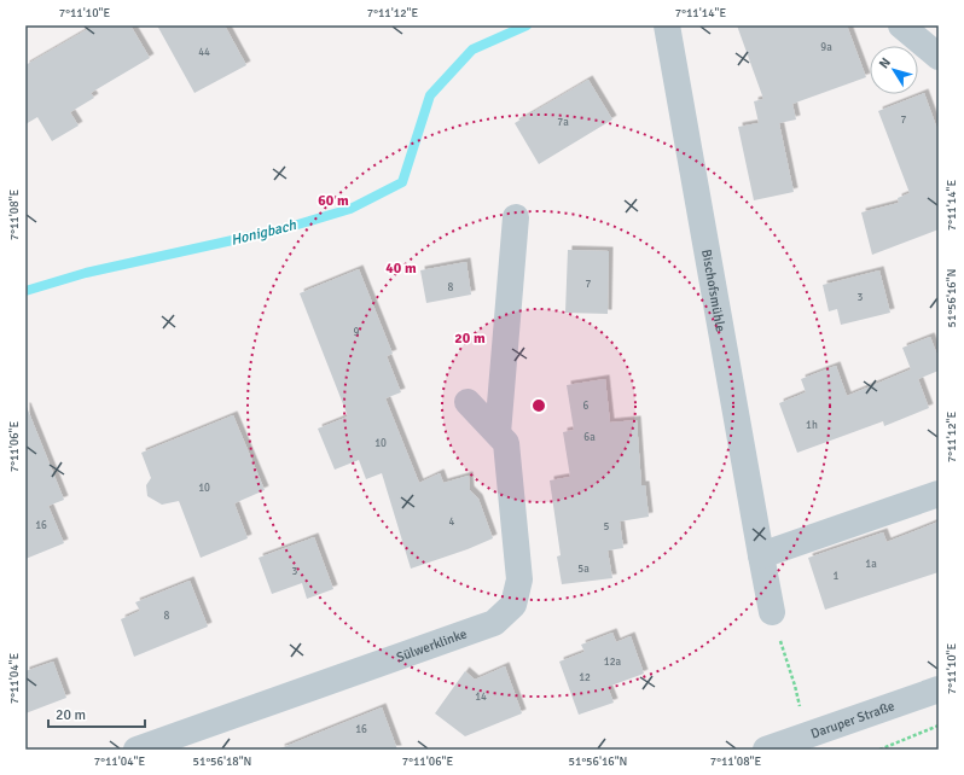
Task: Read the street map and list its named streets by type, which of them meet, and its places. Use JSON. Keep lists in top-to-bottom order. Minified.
{"streets":{"street":["Bischofsmühle","Sülwerklinke","Daruper Straße"]},"water":["Honigbach"],"house_numbers":["9a","44","7","7a","7","8","3","9","6","1h","6a","10","10","4","16","5","1a","5a","3","1","8","12a","12","14","16"],"scale_bar":"20 m","north":"top left","coordinates":["7°11'10\"E","7°11'12\"E","7°11'14\"E","7°11'08\"E","51°56'16\"N","7°11'06\"E","7°11'04\"E","51°56'18\"N"],"rings":["60 m","40 m","20 m"]}
